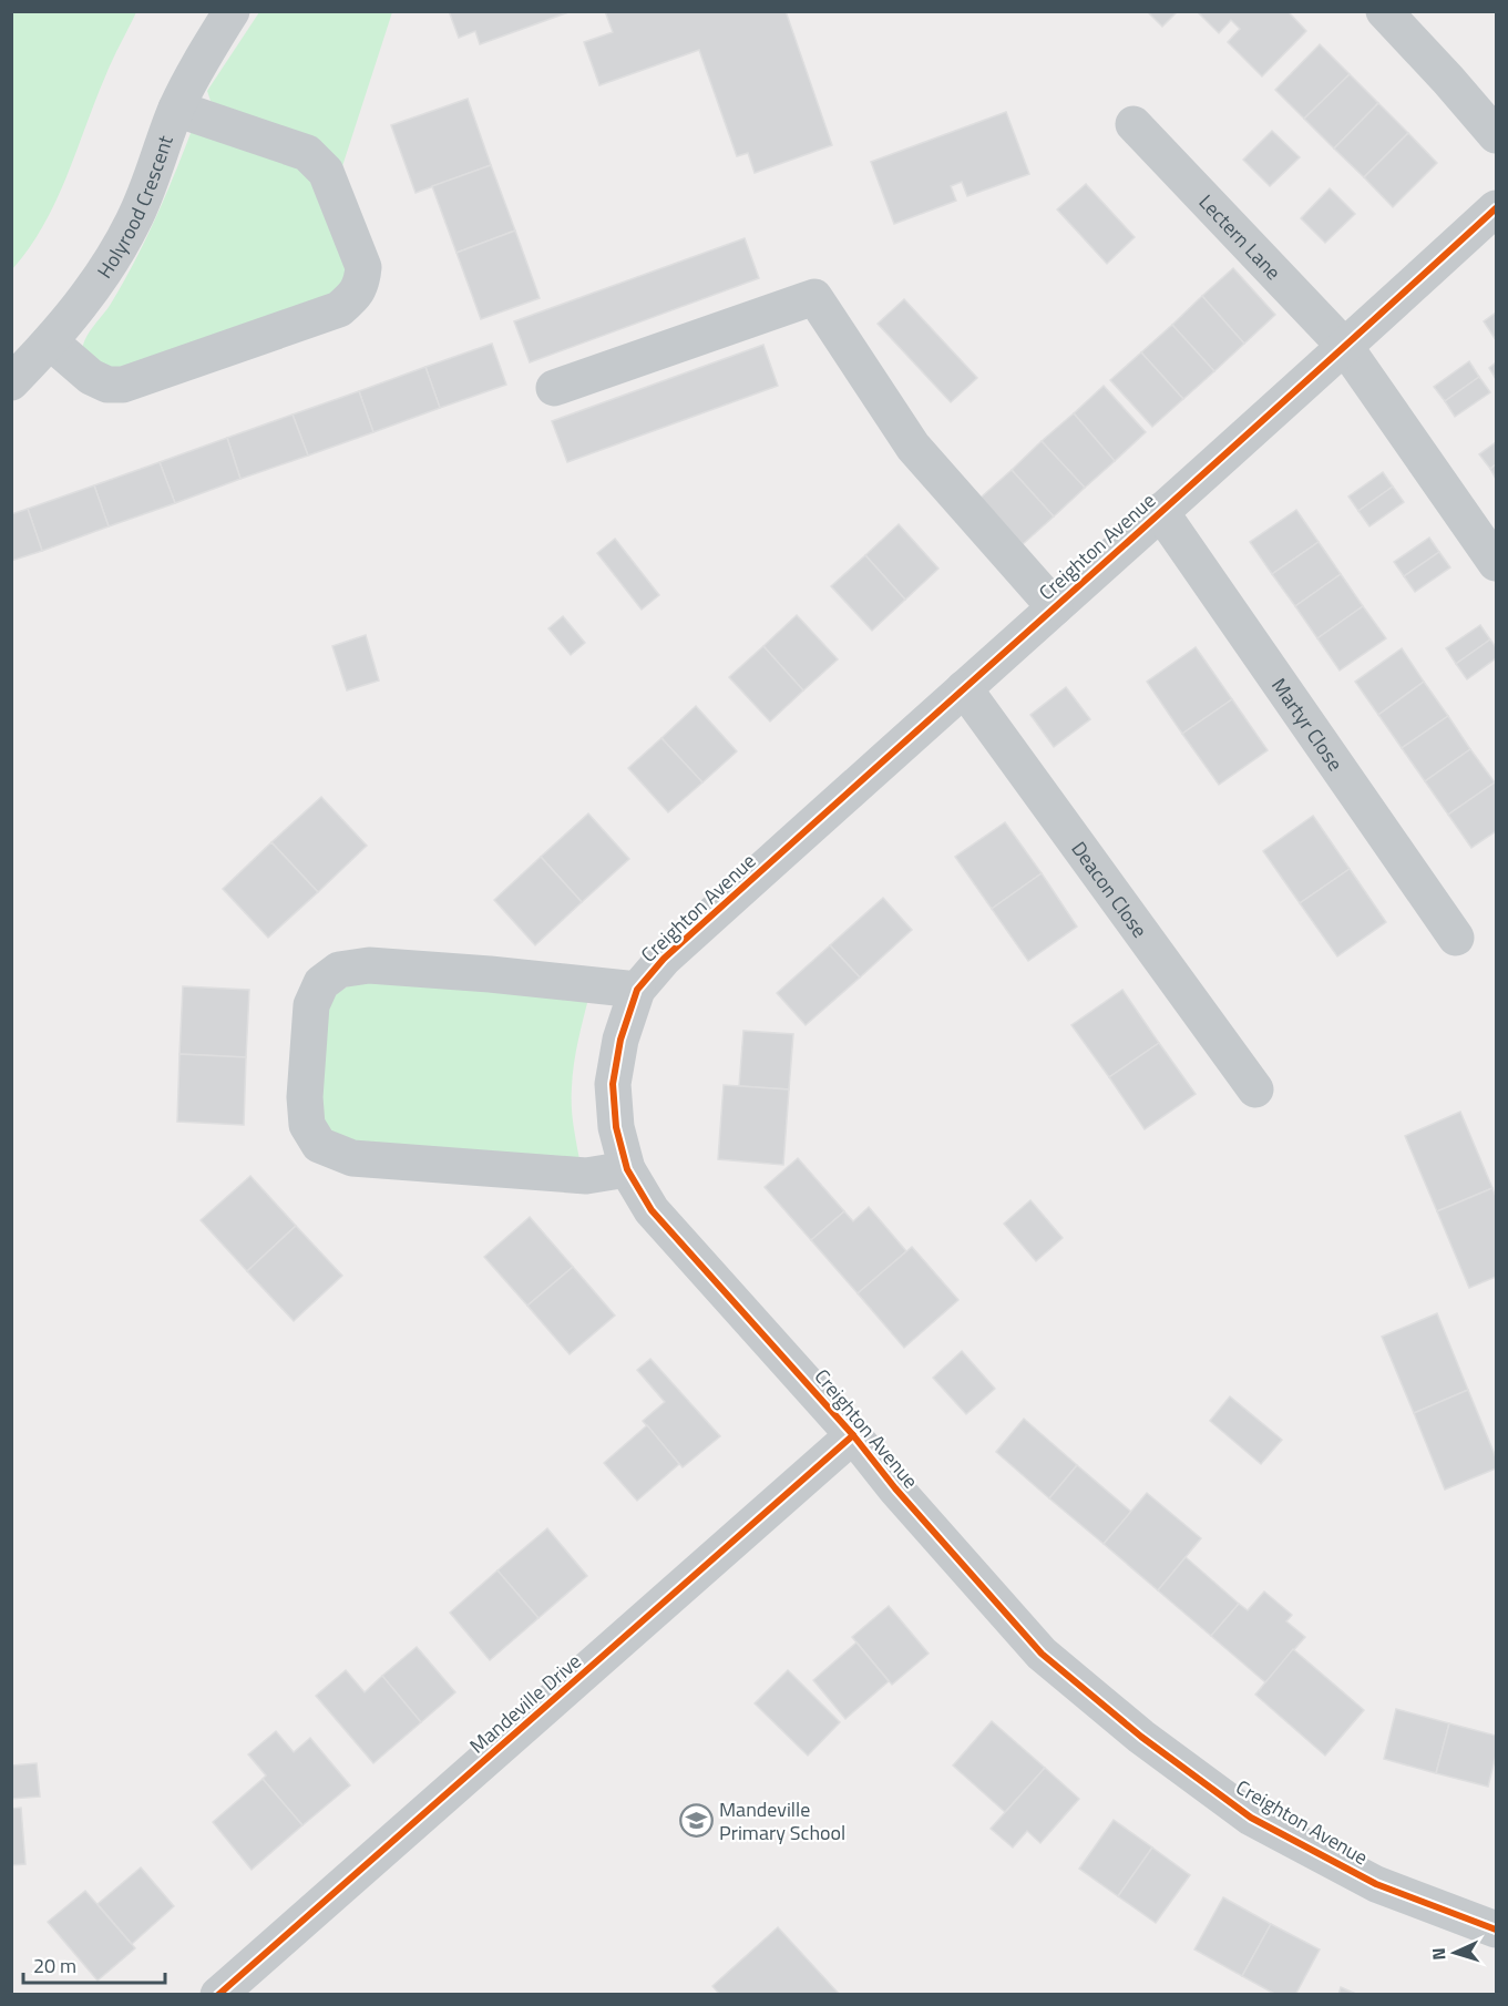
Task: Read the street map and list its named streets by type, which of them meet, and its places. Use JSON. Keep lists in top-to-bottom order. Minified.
{"streets":{"street":["Holyrood Crescent","Lectern Lane","Creighton Avenue","Martyr Close","Deacon Close","Mandeville Drive"]},"crossings":[["Lectern Lane","Creighton Avenue"],["Creighton Avenue","Martyr Close"],["Creighton Avenue","Deacon Close"],["Creighton Avenue","Mandeville Drive"]],"places":{"school or university":["Mandeville Primary School"]},"scale_bar":"20 m","north":"left"}
